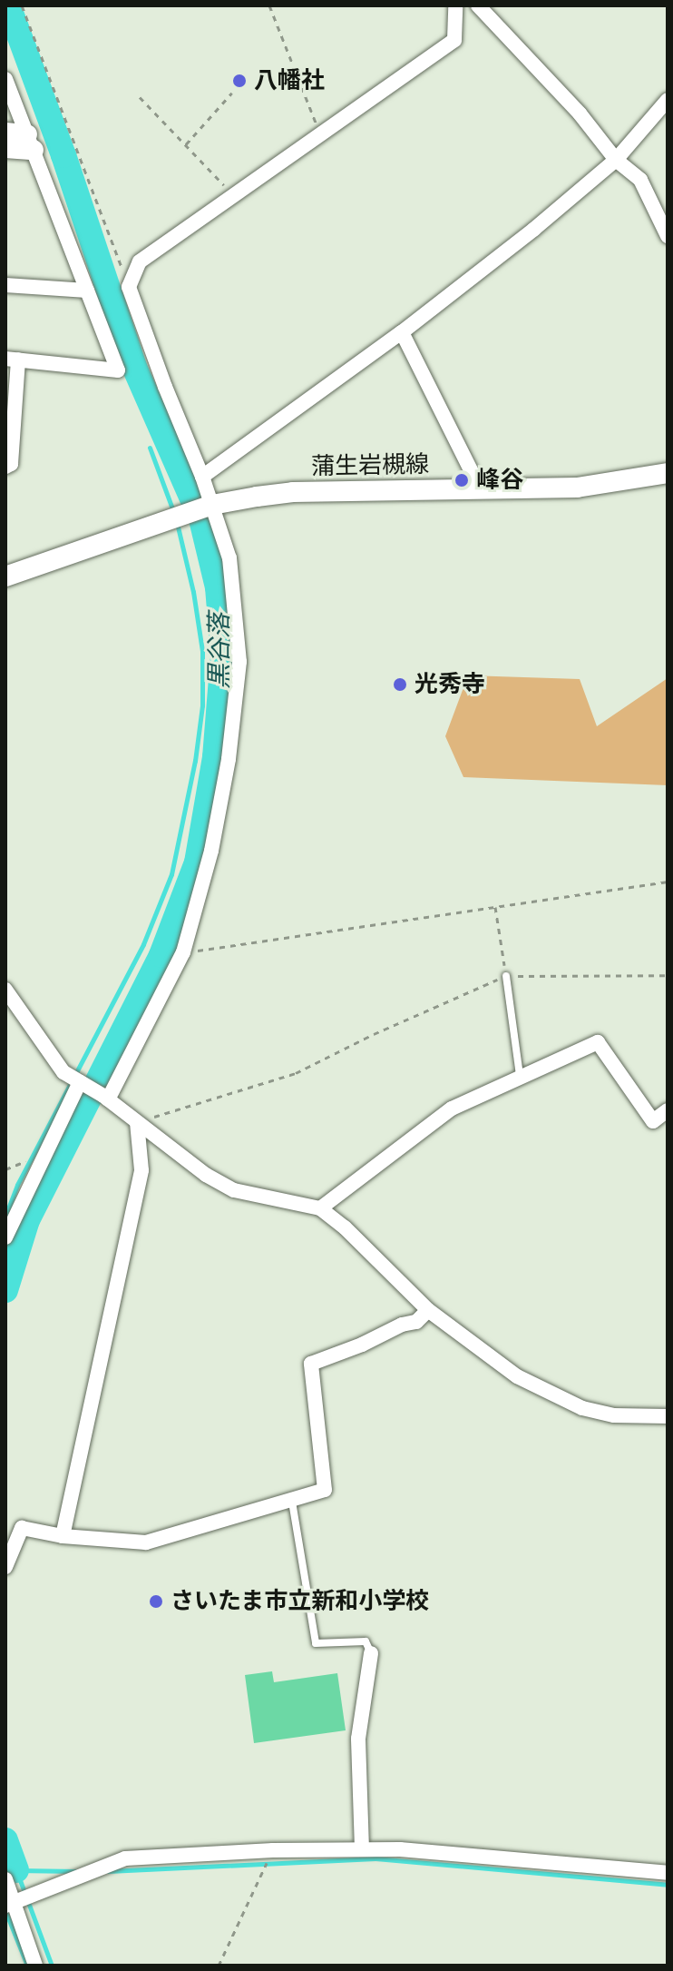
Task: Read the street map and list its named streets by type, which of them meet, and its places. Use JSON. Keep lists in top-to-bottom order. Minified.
{"streets":{"main road":["蒲生岩槻線"]},"water":["黒谷落"],"places":["八幡社","峰谷","光秀寺","さいたま市立新和小学校"]}
